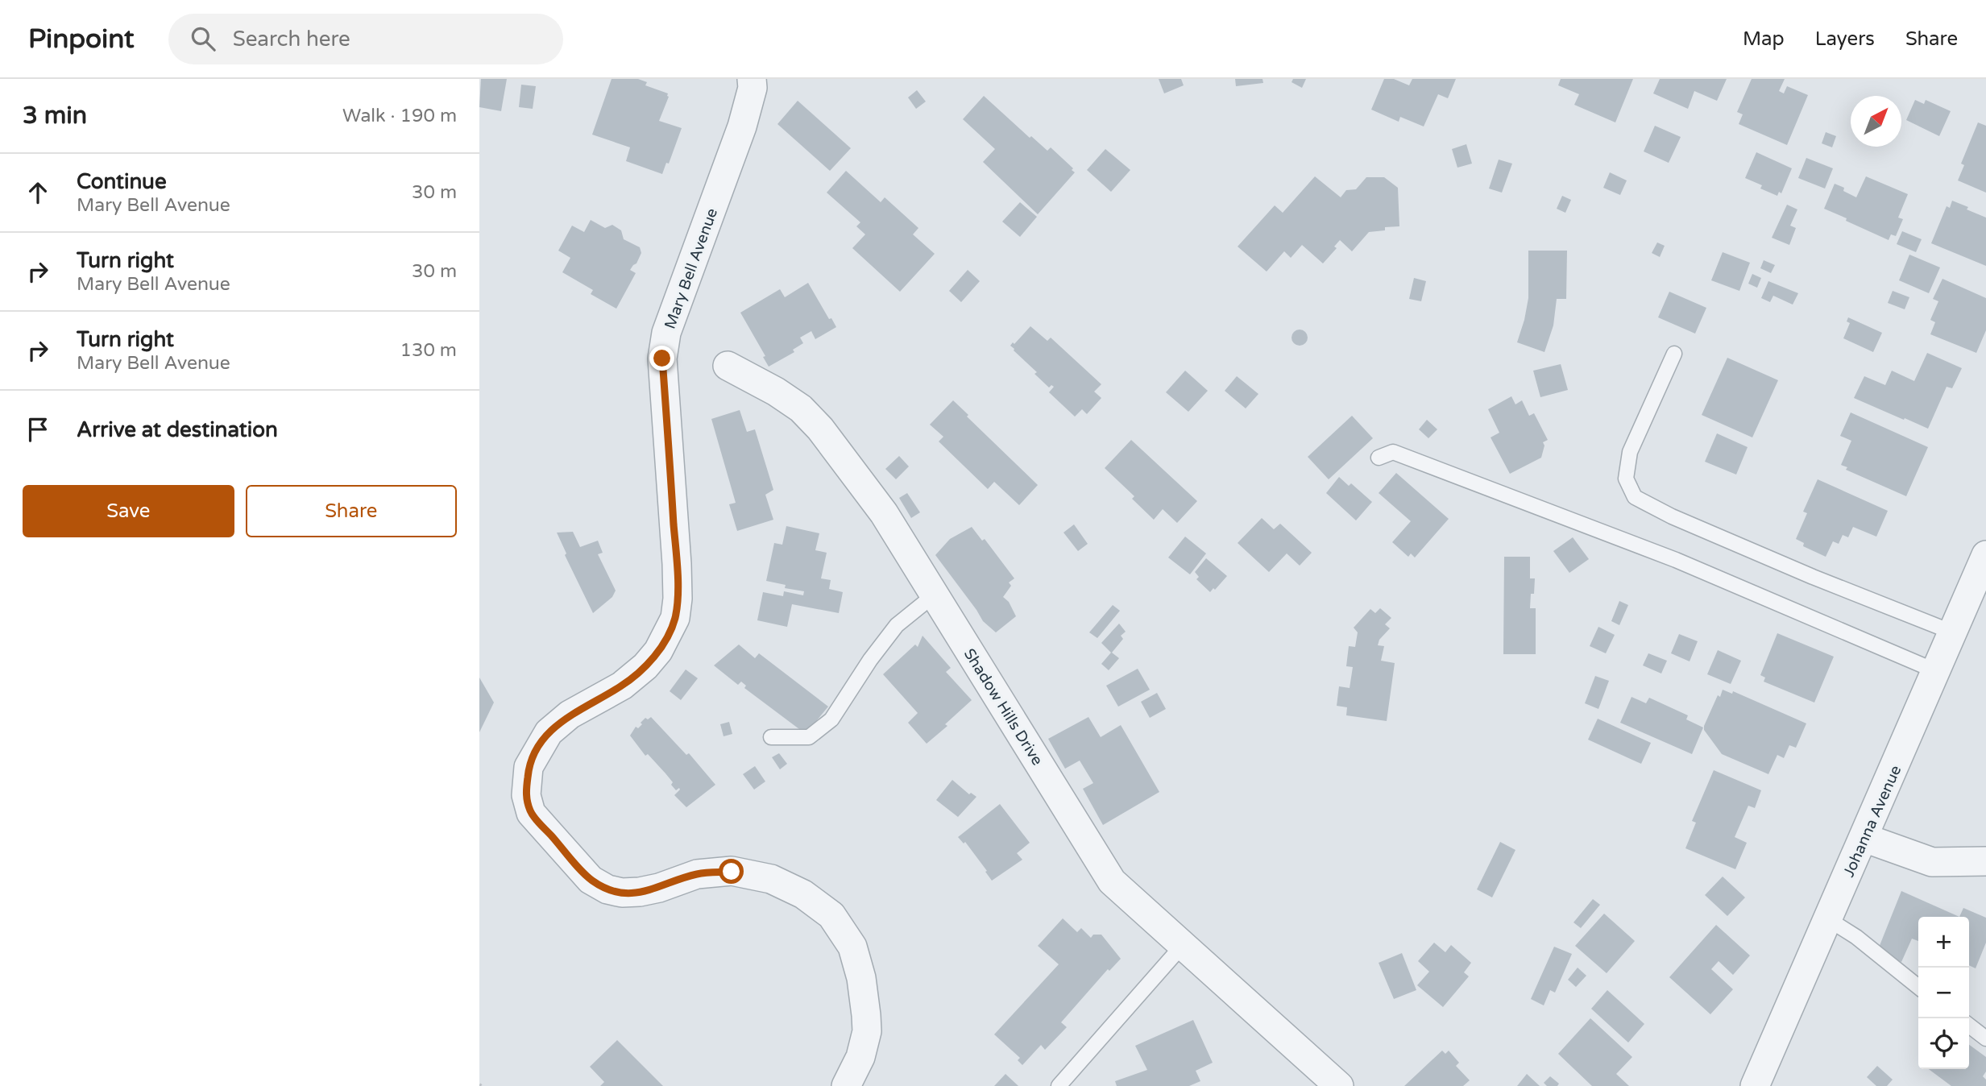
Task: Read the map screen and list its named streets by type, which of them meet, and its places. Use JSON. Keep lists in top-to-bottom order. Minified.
{"streets":{"street":["Mary Bell Avenue","Shadow Hills Drive","Johanna Avenue"]},"north":"top right","page":{"header":"Pinpoint","search":"Search here","nav":["Map","Layers","Share"],"heading":["3 min","Walk · 190 m"],"list":[["Continue","Mary Bell Avenue","30 m"],["Turn right","Mary Bell Avenue","30 m"],["Turn right","Mary Bell Avenue","130 m"],"Arrive at destination"],"buttons":["Save","Share"],"map_buttons":["+","−"]}}
